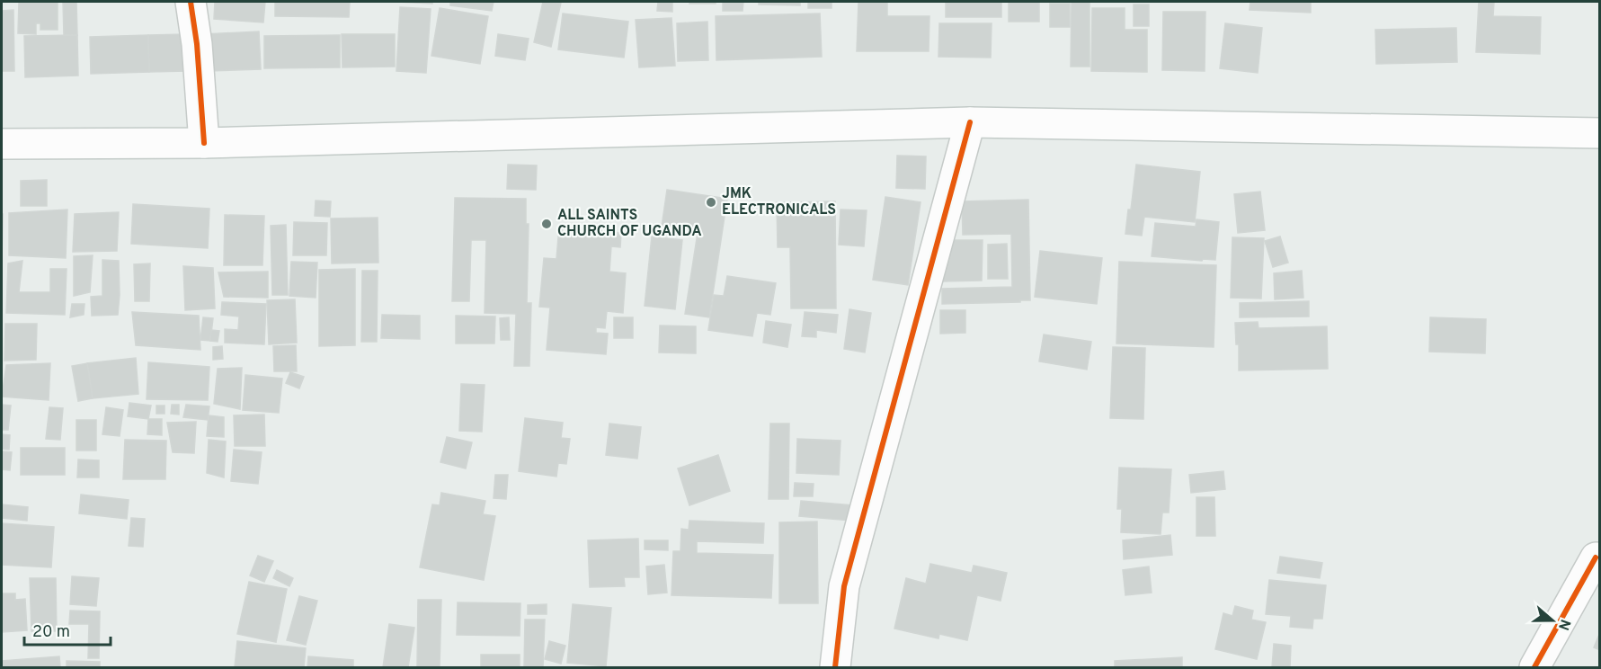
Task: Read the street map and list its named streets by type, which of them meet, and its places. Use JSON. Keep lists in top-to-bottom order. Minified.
{"places":["JMK ELECTRONICALS","ALL SAINTS CHURCH OF UGANDA"],"scale_bar":"20 m","north":"right"}
